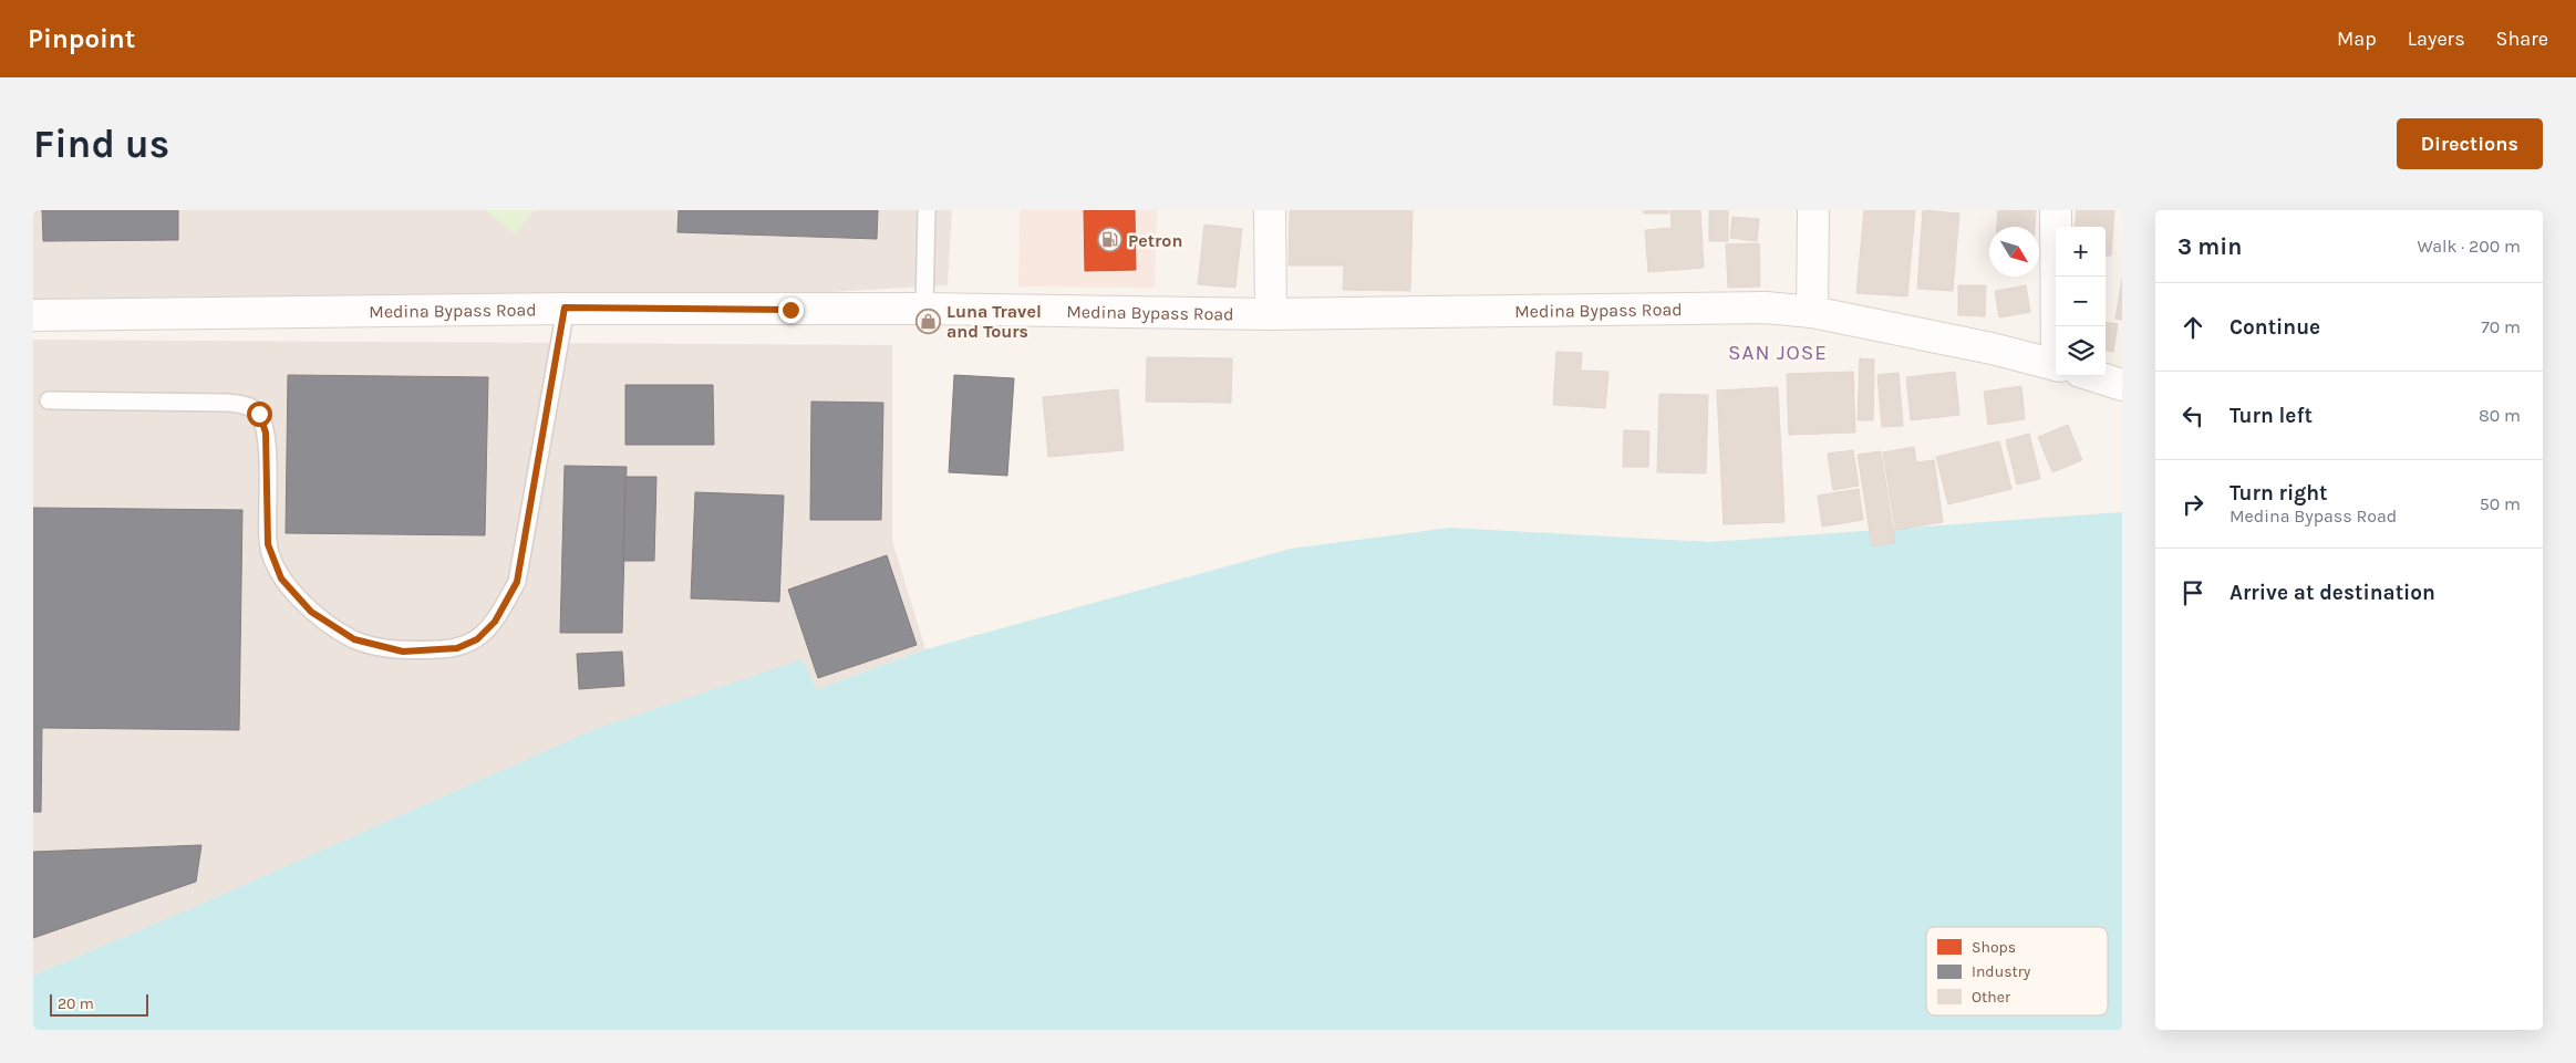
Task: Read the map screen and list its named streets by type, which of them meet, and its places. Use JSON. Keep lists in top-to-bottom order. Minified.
{"streets":{"main road":["Medina Bypass Road"]},"districts":["SAN JOSE"],"places":{"fuel station":["Petron"],"shop":["Luna Travel and Tours"]},"legend":["Shops","Industry","Other"],"scale_bar":"20 m","north":"bottom right","page":{"header":"Pinpoint","nav":["Map","Layers","Share"],"buttons":"Directions","title":"Find us","heading":["3 min","Walk · 200 m"],"map_buttons":["+","−"],"list":[["Continue","70 m"],["Turn left","80 m"],["Turn right","Medina Bypass Road","50 m"],"Arrive at destination"],"scale":"20 m"}}
